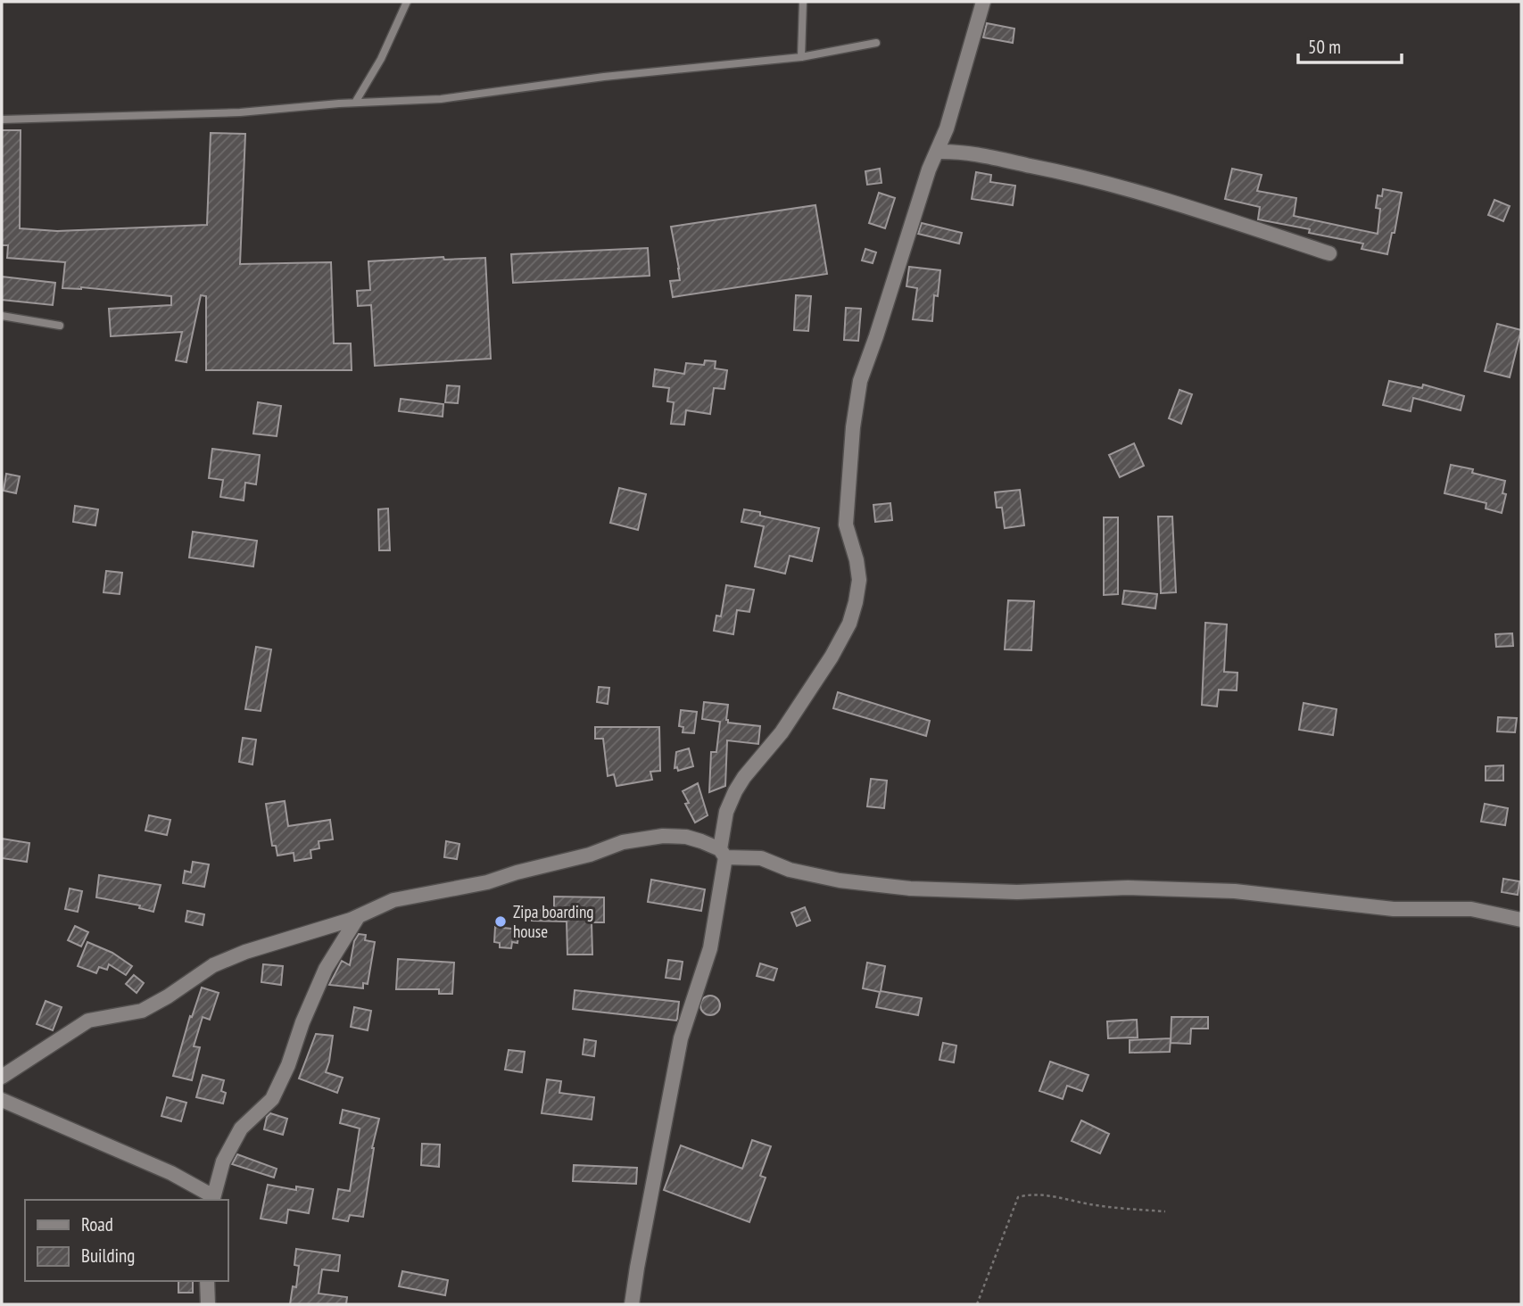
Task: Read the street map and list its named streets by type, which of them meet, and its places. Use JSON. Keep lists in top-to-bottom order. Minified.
{"places":["Zipa boarding house"],"legend":["Road","Building"],"scale_bar":"50 m"}
